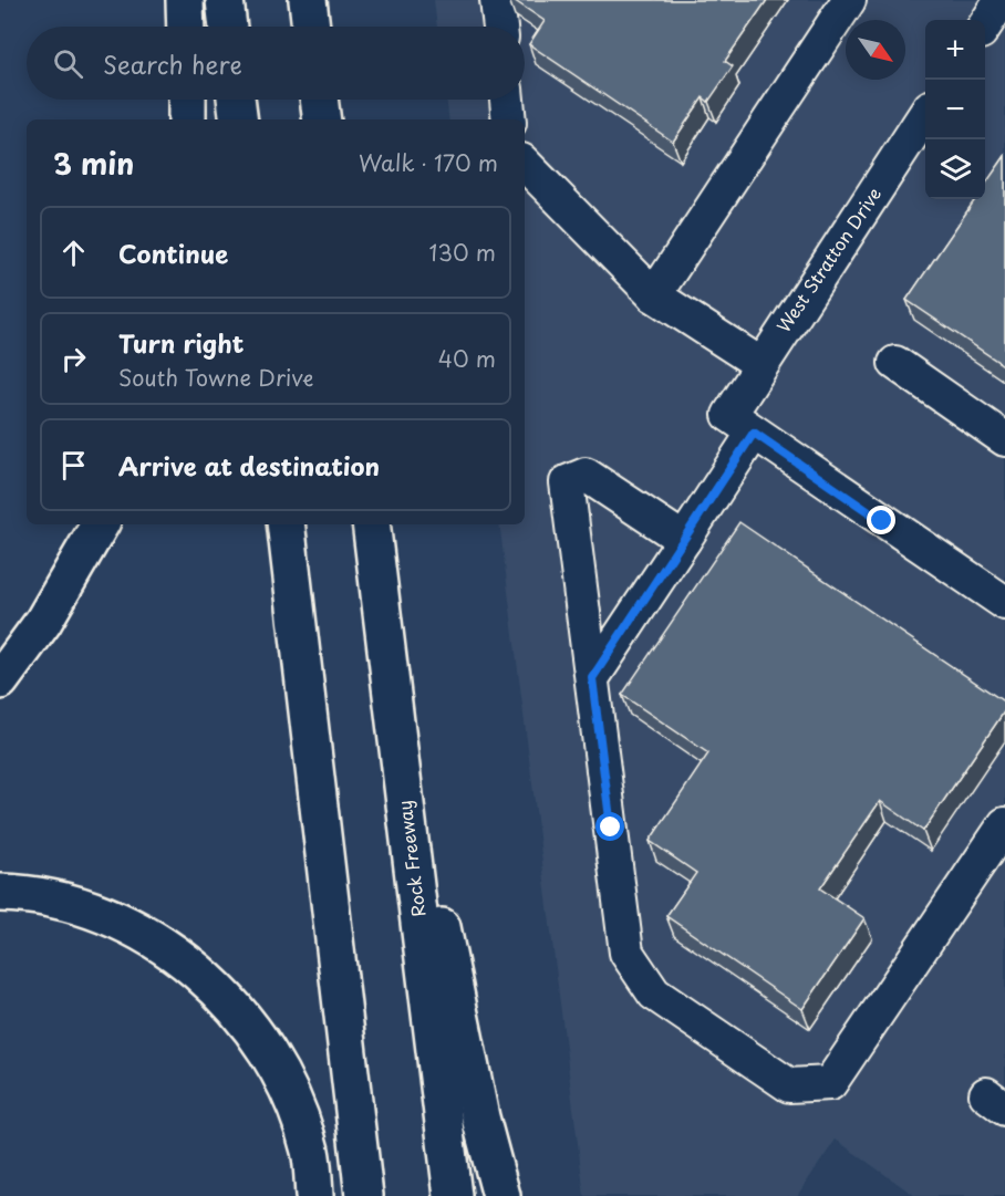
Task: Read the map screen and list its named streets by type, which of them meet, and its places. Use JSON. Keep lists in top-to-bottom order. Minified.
{"streets":{"highway":["Rock Freeway"],"street":["West Stratton Drive"]},"north":"bottom right","page":{"map_buttons":["+","−"],"search":"Search here","heading":["3 min","Walk · 170 m"],"list":[["Continue","130 m"],["Turn right","South Towne Drive","40 m"],"Arrive at destination"]}}
